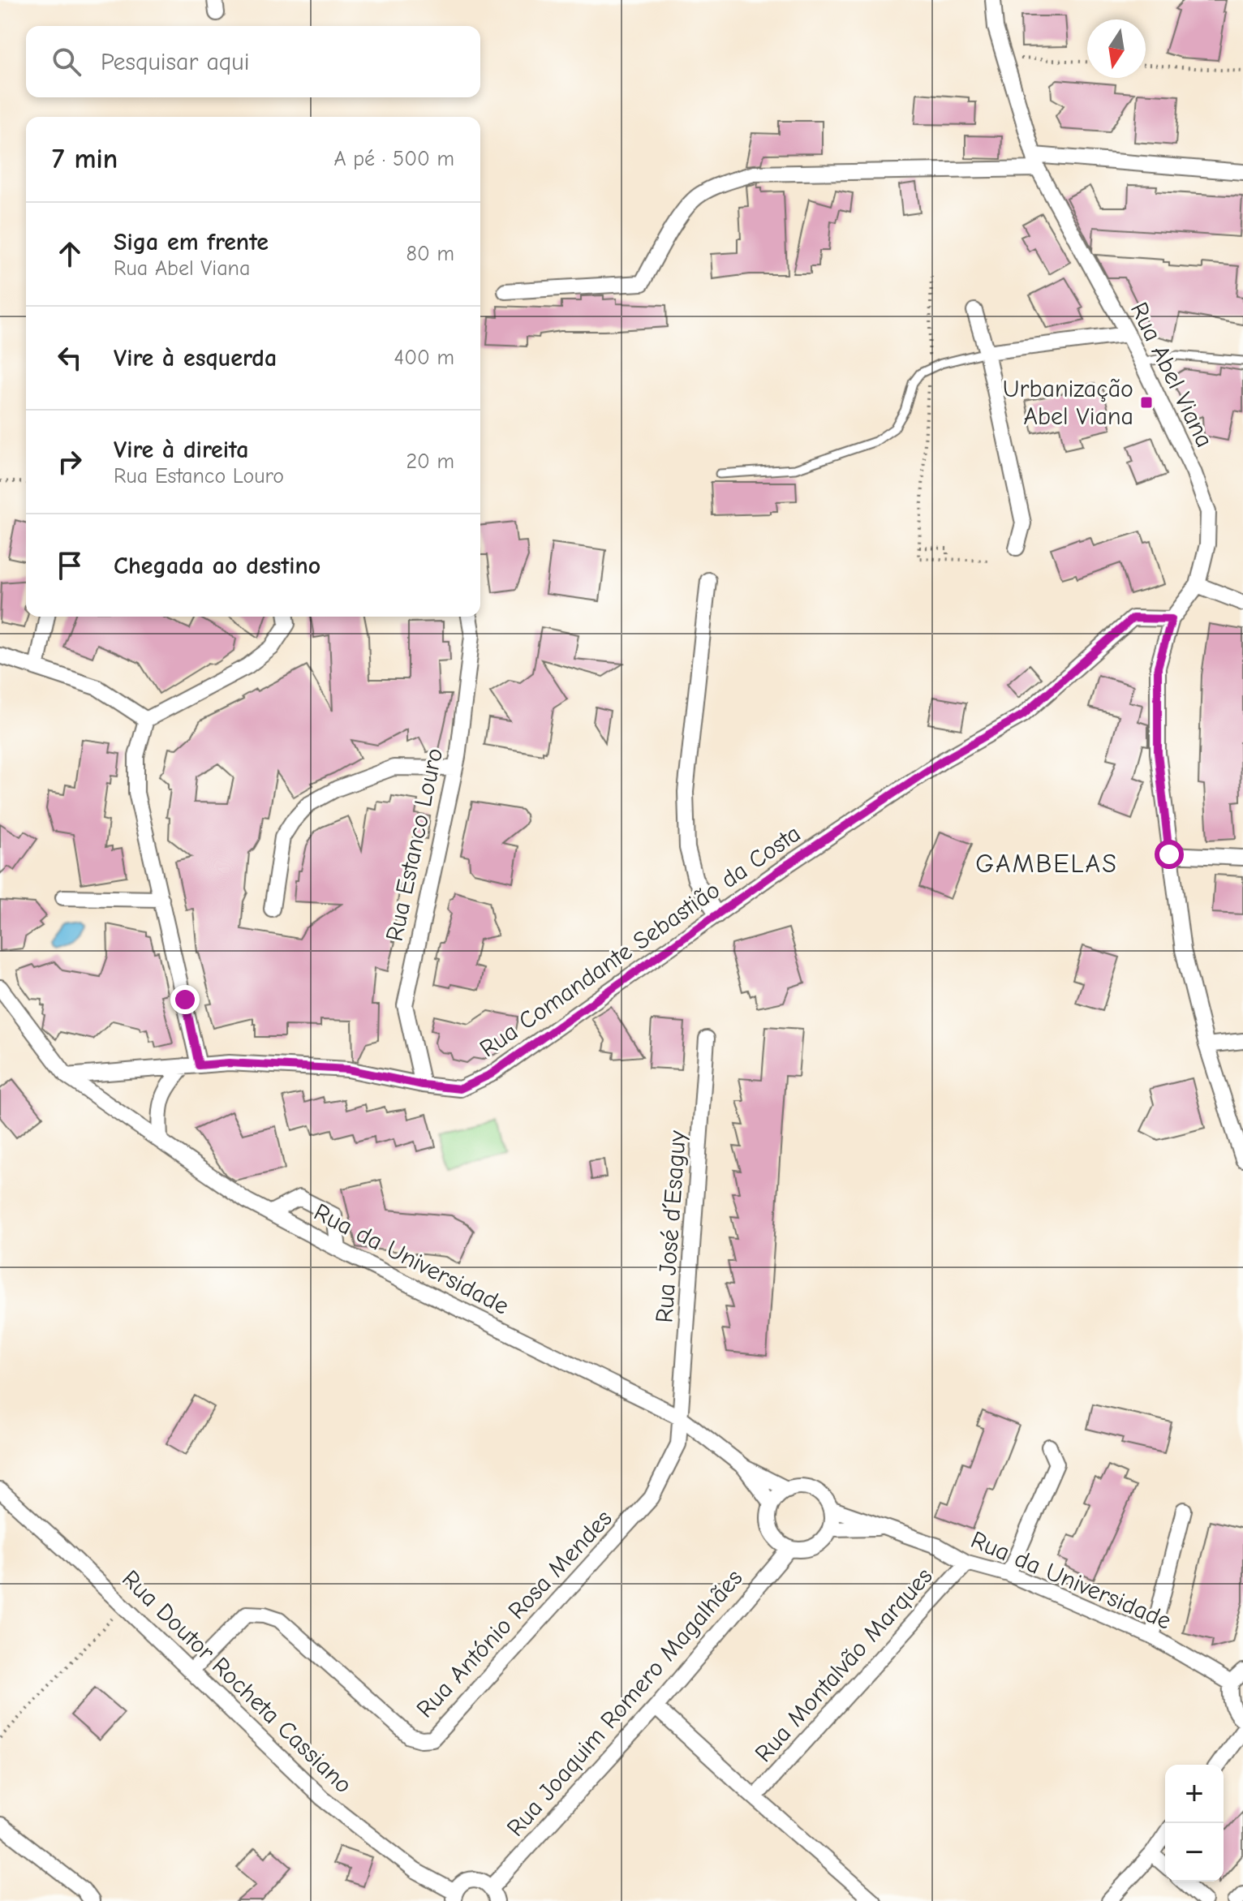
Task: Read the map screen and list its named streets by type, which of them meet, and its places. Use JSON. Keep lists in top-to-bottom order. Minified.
{"streets":{"street":["Rua Abel Viana","Rua Estanco Louro","Rua Comandante Sebastião da Costa","Rua José d´Esaguy","Rua da Universidade","Rua António Rosa Mendes","Rua Montalvão Marques","Rua Doutor Rocheta Cassiano","Rua Joaquim Romero Magalhães"]},"crossings":[["Rua Abel Viana","Rua Comandante Sebastião da Costa"],["Rua Estanco Louro","Rua Comandante Sebastião da Costa"],["Rua Comandante Sebastião da Costa","Rua da Universidade"],["Rua José d´Esaguy","Rua da Universidade"],["Rua José d´Esaguy","Rua António Rosa Mendes"],["Rua da Universidade","Rua António Rosa Mendes"],["Rua da Universidade","Rua Montalvão Marques"],["Rua da Universidade","Rua Joaquim Romero Magalhães"],["Rua António Rosa Mendes","Rua Doutor Rocheta Cassiano"],["Rua Doutor Rocheta Cassiano","Rua Joaquim Romero Magalhães"]],"districts":["GAMBELAS"],"places":{"transit":["Urbanização Abel Viana"]},"north":"bottom","page":{"search":"Pesquisar aqui","heading":["7 min","A pé · 500 m"],"list":[["Siga em frente","Rua Abel Viana","80 m"],["Vire à esquerda","400 m"],["Vire à direita","Rua Estanco Louro","20 m"],"Chegada ao destino"],"map_buttons":["+","−"]}}
